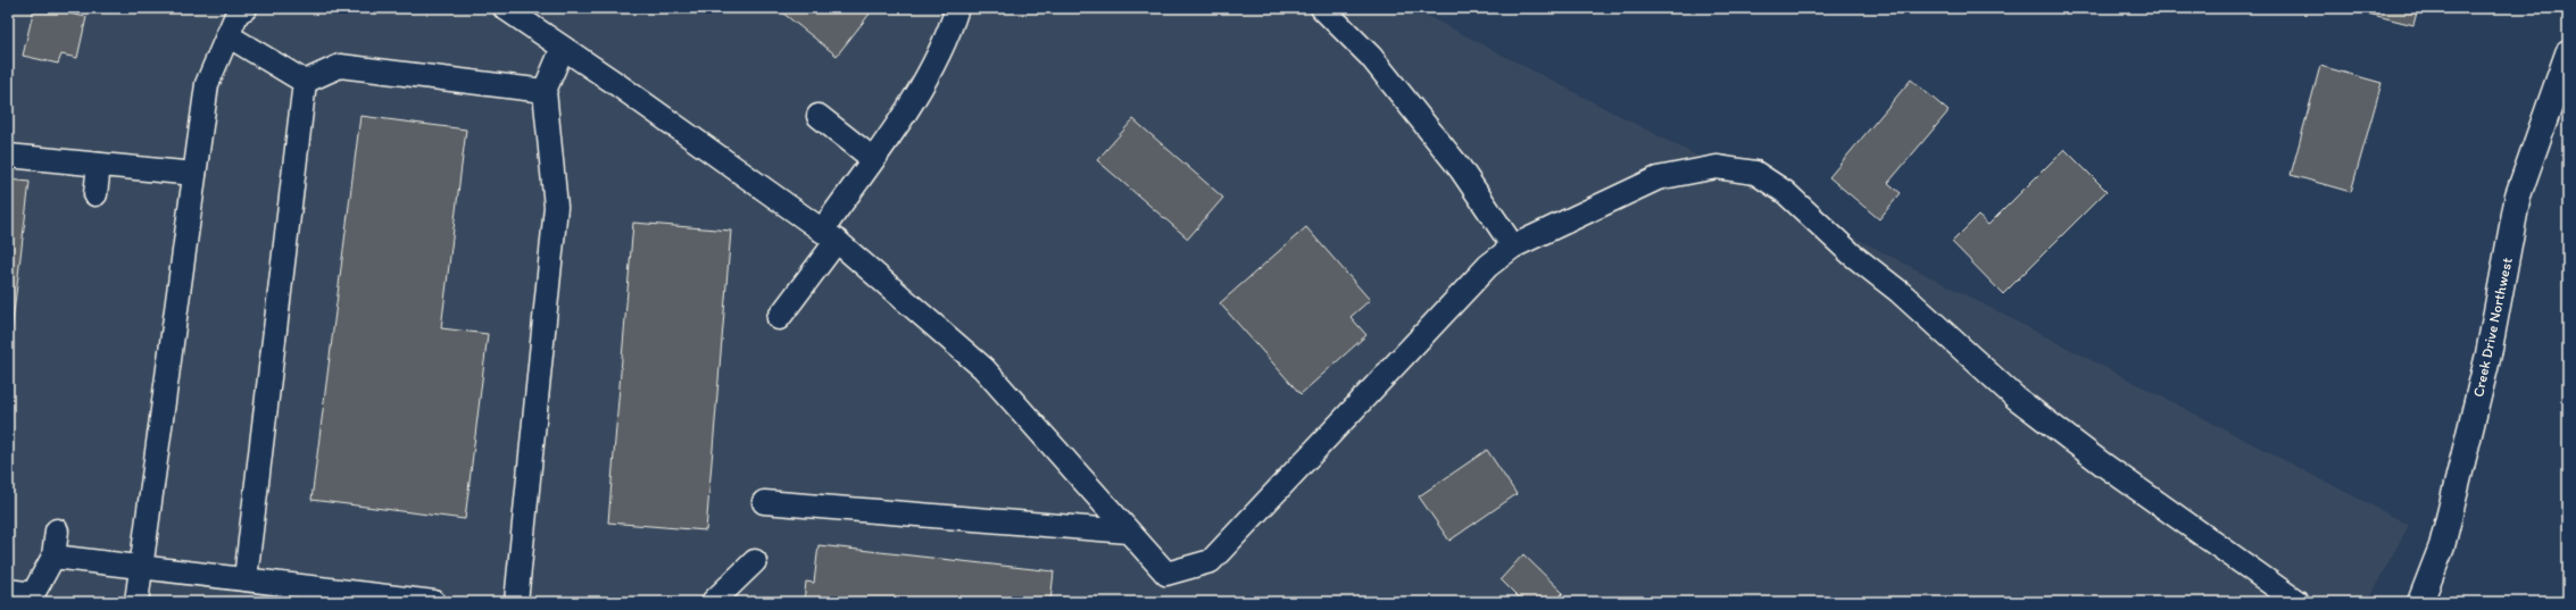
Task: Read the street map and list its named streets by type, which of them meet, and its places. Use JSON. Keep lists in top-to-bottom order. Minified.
{"streets":{"street":["Creek Drive Northwest"]}}
